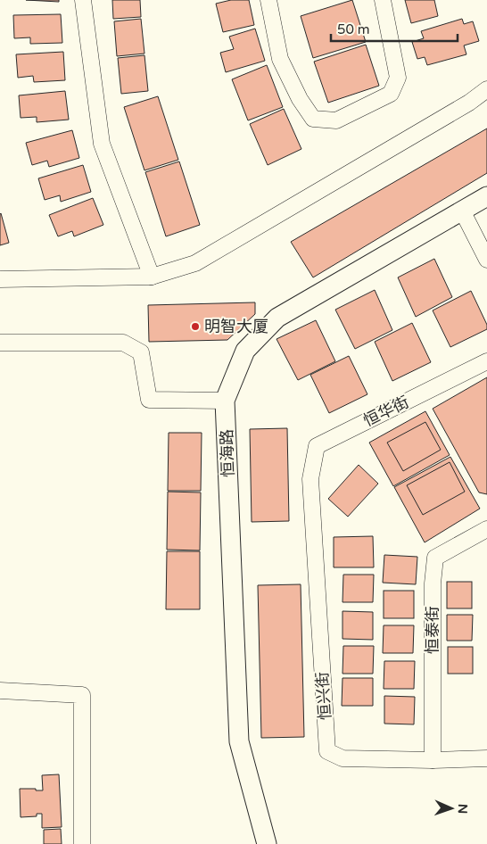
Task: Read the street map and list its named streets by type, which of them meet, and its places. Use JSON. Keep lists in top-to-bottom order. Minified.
{"streets":{"street":["恒华街","恒海路","恒泰街","恒兴街"]},"crossings":[["恒华街","恒兴街"],["恒泰街","恒兴街"]],"places":["明智大厦"],"scale_bar":"50 m","north":"right"}
